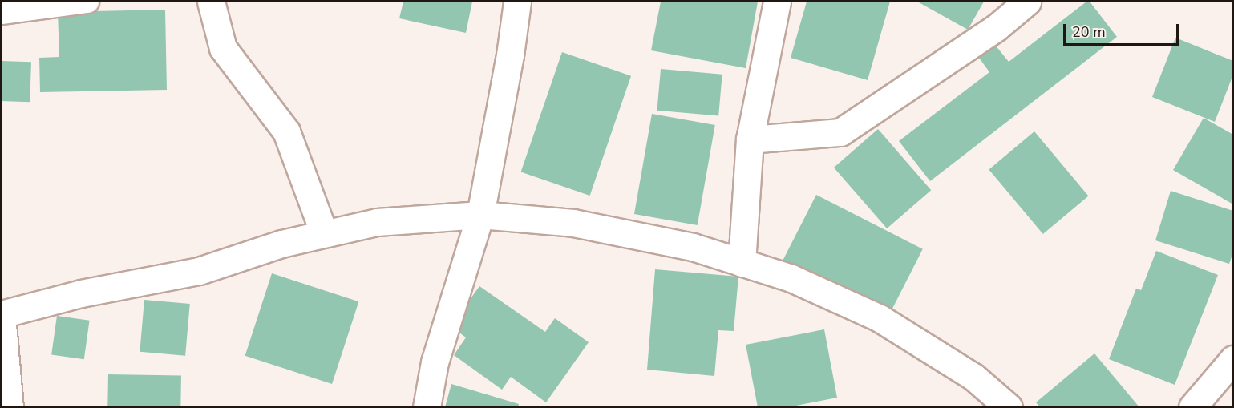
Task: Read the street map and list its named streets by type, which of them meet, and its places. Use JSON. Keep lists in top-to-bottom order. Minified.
{"scale_bar":"20 m"}
